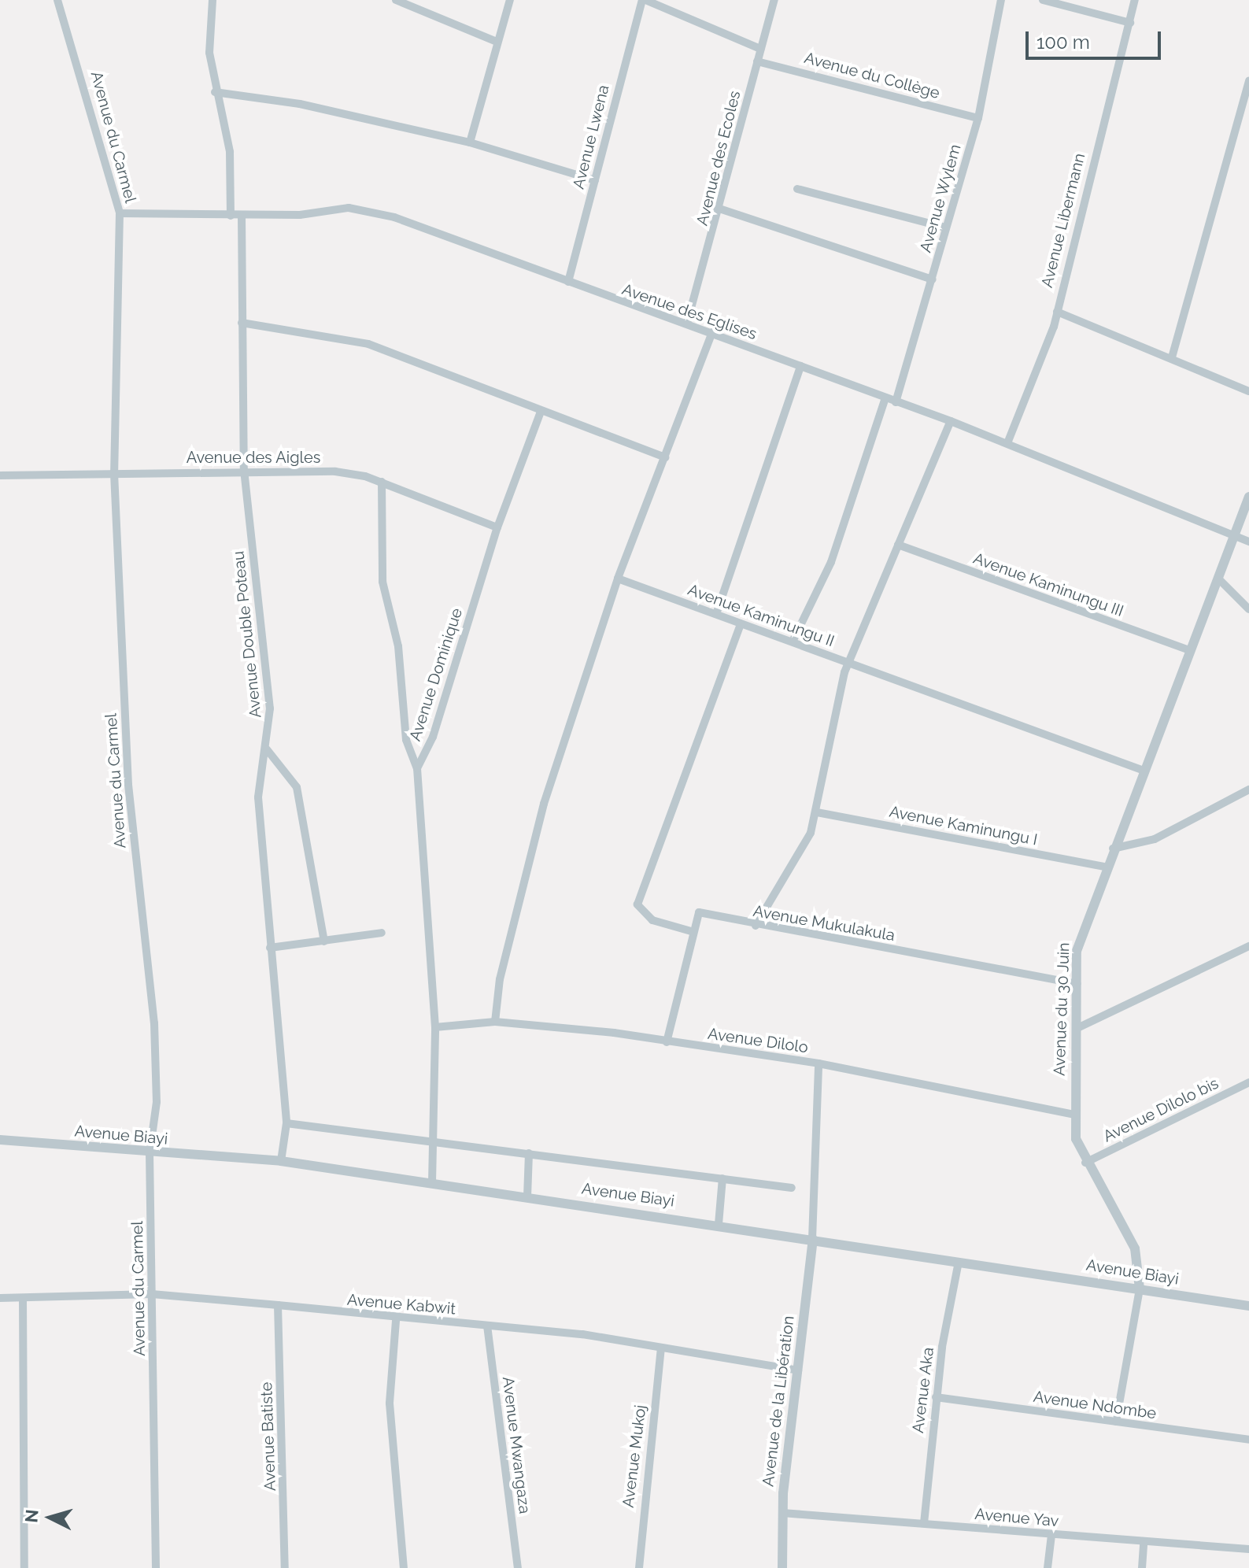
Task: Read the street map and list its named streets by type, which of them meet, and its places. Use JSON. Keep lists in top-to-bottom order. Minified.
{"streets":{"street":["Avenue du Collège","Avenue du Carmel","Avenue Lwena","Avenue des Ecoles","Avenue Wylem","Avenue Libermann","Avenue des Eglises","Avenue des Aigles","Avenue Kaminungu III","Avenue Kaminungu II","Avenue Double Poteau","Avenue Dominique","Avenue Kaminungu I","Avenue Mukulakula","Avenue du 30 Juin","Avenue Dilolo","Avenue Dilolo bis","Avenue Biayi","Avenue Kabwit","Avenue Aka","Avenue de la Libération","Avenue Ndombe","Avenue Batiste","Avenue Mwangaza","Avenue Mukoj","Avenue Yav"]},"crossings":[["Avenue du Collège","Avenue des Ecoles"],["Avenue du Collège","Avenue Wylem"],["Avenue du Carmel","Avenue des Eglises"],["Avenue du Carmel","Avenue des Aigles"],["Avenue du Carmel","Avenue Biayi"],["Avenue du Carmel","Avenue Kabwit"],["Avenue Lwena","Avenue des Eglises"],["Avenue des Ecoles","Avenue des Eglises"],["Avenue Wylem","Avenue des Eglises"],["Avenue Libermann","Avenue des Eglises"],["Avenue des Eglises","Avenue Double Poteau"],["Avenue des Eglises","Avenue du 30 Juin"],["Avenue des Aigles","Avenue Double Poteau"],["Avenue des Aigles","Avenue Dominique"],["Avenue Kaminungu III","Avenue du 30 Juin"],["Avenue Kaminungu II","Avenue du 30 Juin"],["Avenue Double Poteau","Avenue Biayi"],["Avenue Kaminungu I","Avenue du 30 Juin"],["Avenue Mukulakula","Avenue du 30 Juin"],["Avenue du 30 Juin","Avenue Dilolo"],["Avenue du 30 Juin","Avenue Dilolo bis"],["Avenue du 30 Juin","Avenue Biayi"],["Avenue du 30 Juin","Avenue Ndombe"],["Avenue Biayi","Avenue Aka"],["Avenue Biayi","Avenue de la Libération"],["Avenue Kabwit","Avenue de la Libération"],["Avenue Kabwit","Avenue Batiste"],["Avenue Kabwit","Avenue Mwangaza"],["Avenue Kabwit","Avenue Mukoj"],["Avenue Aka","Avenue Ndombe"],["Avenue Aka","Avenue Yav"],["Avenue de la Libération","Avenue Yav"]],"scale_bar":"100 m","north":"left"}
